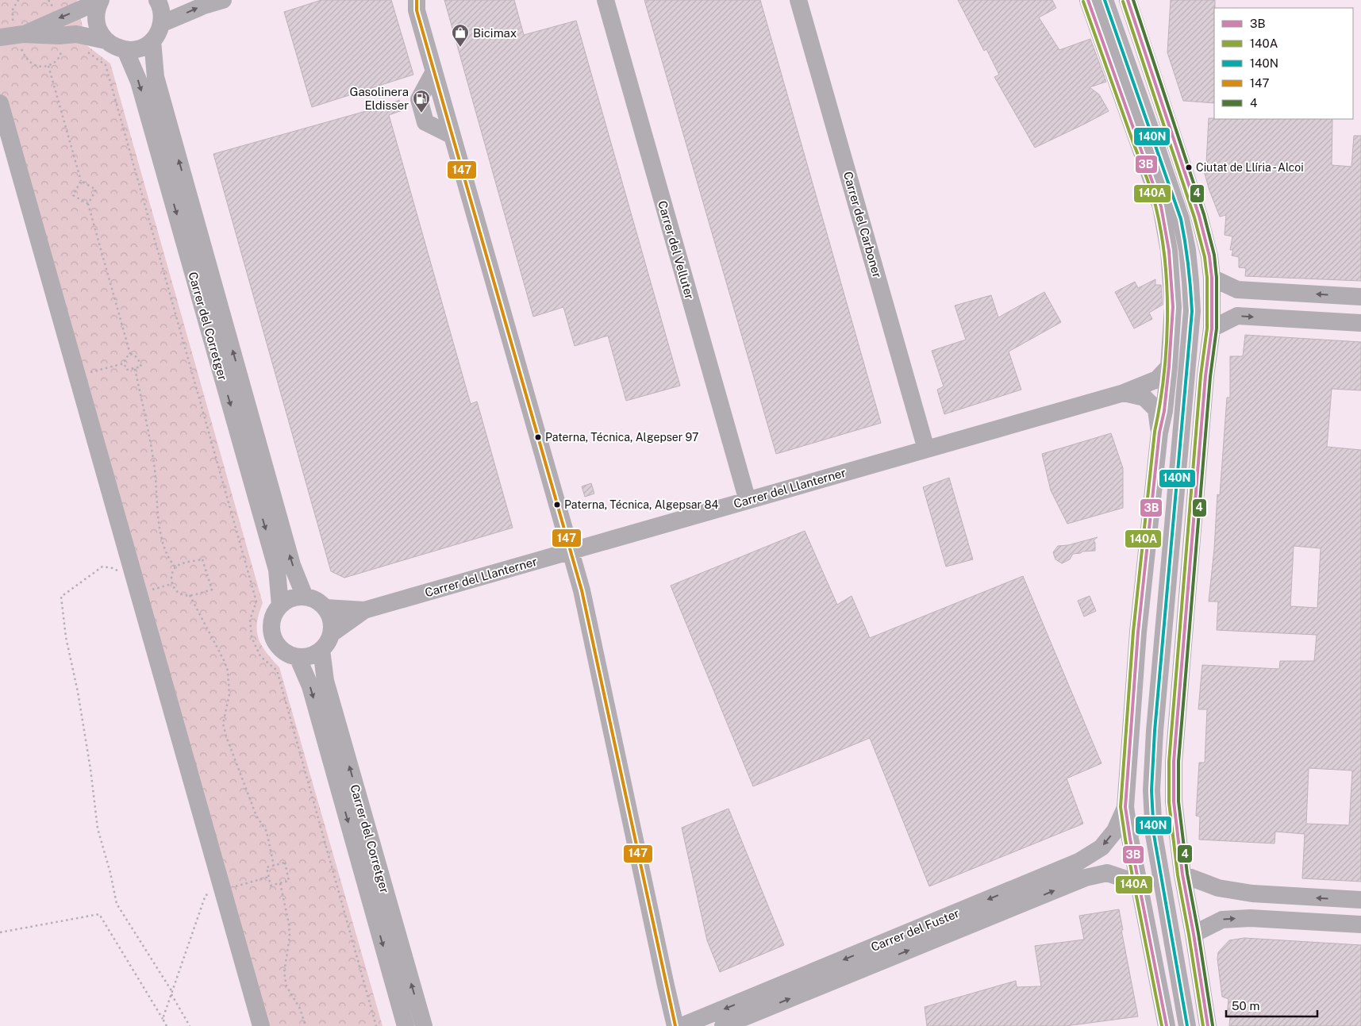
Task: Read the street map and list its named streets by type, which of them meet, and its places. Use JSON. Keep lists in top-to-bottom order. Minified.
{"streets":{"street":["Carrer del Carboner","Carrer del Velluter","Carrer del Corretger","Carrer del Llanterner","Carrer del Fuster"]},"crossings":[["Carrer del Carboner","Carrer del Llanterner"],["Carrer del Velluter","Carrer del Llanterner"],["Carrer del Corretger","Carrer del Llanterner"]],"places":{"shop":["Bicimax"],"fuel station":["Gasolinera Eldisser"],"other":["Ciutat de Llíria - Alcoi","Paterna, Técnica, Algepser 97","Paterna, Técnica, Algepsar 84"]},"lines":["transit line 3B","transit line 140N","transit line 147","transit line 4","transit line 140A"],"legend":["3B","140A","140N","147","4"],"scale_bar":"50 m"}
